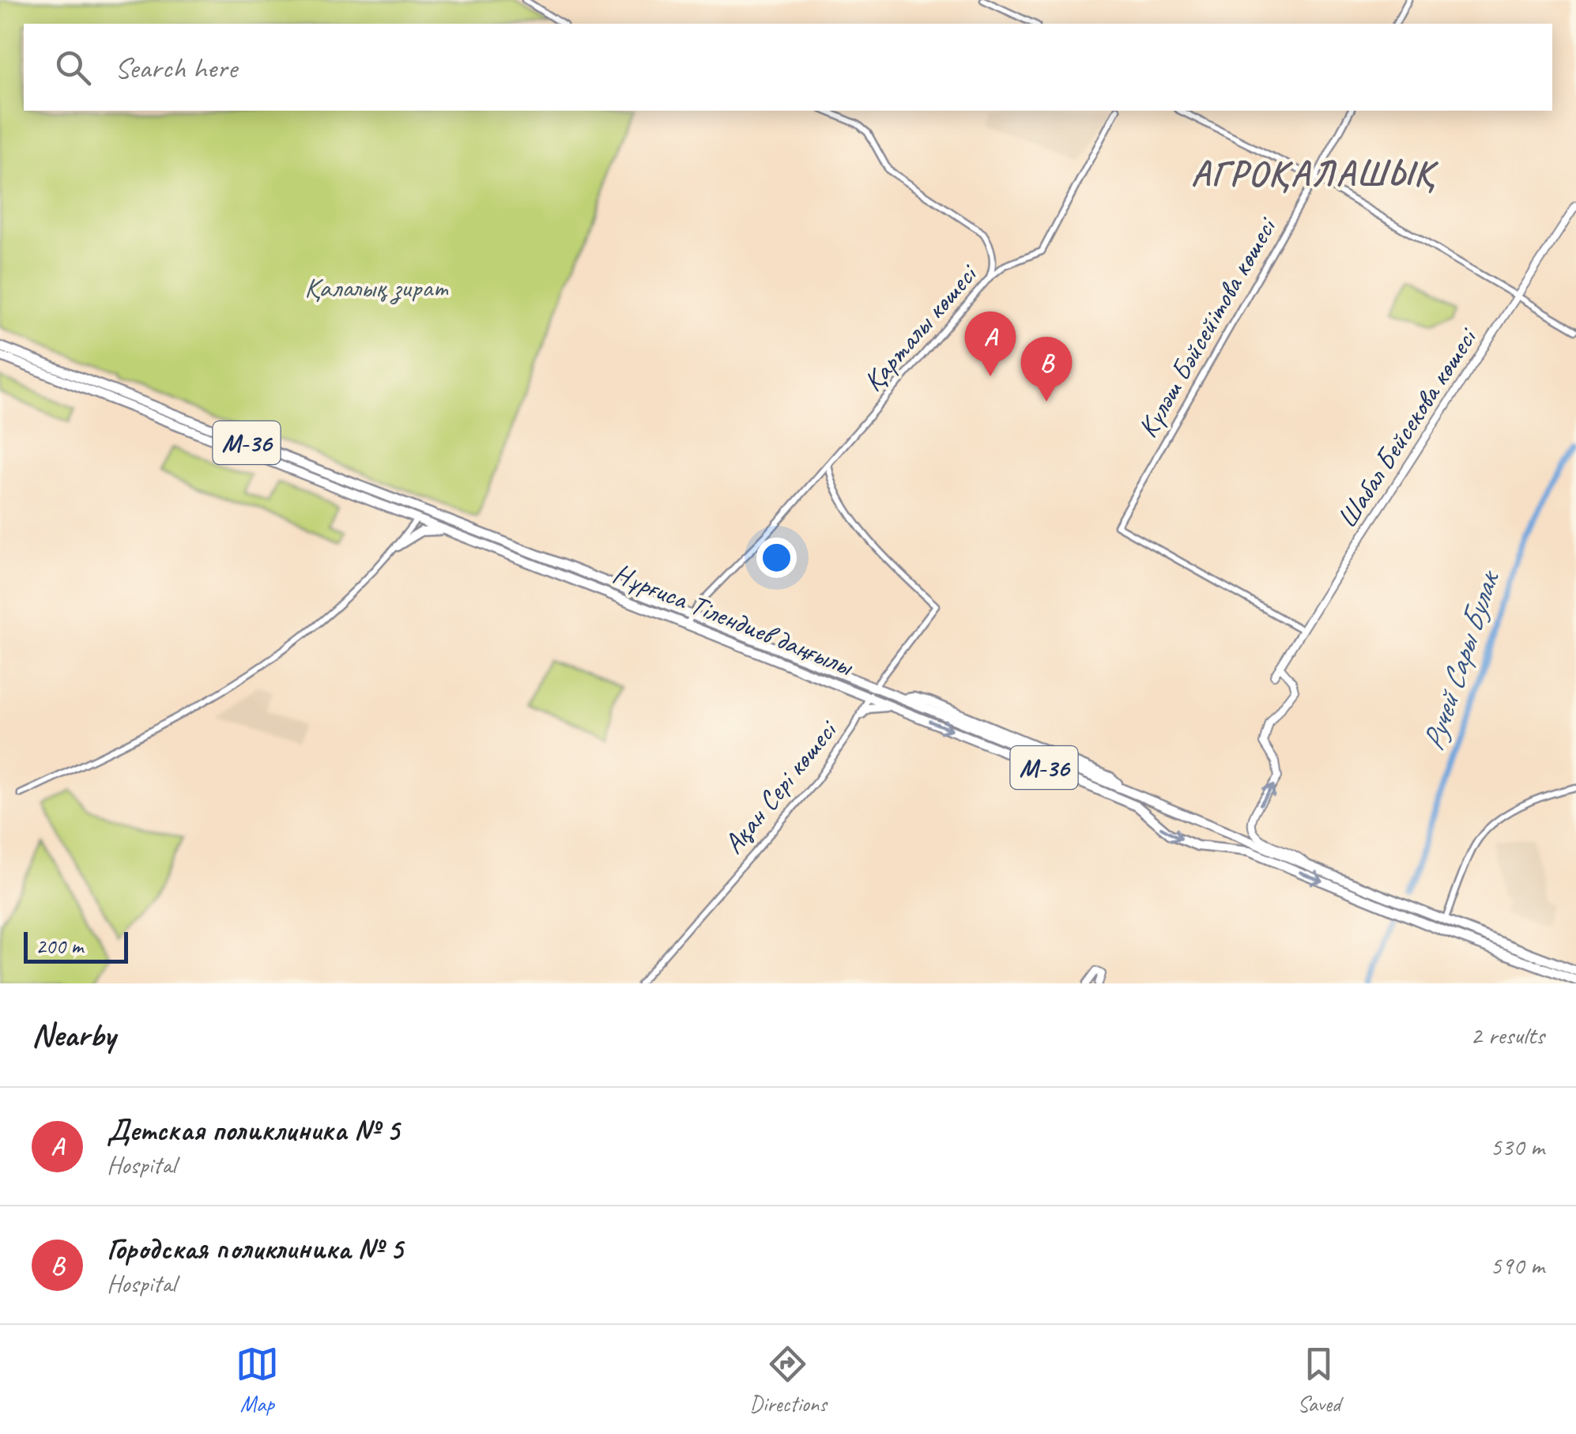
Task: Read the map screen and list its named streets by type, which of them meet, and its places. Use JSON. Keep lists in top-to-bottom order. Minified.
{"streets":{"main road":["Шабал Бейсекова көшесі","M-36","Нұрғиса Тілендиев даңғылы"],"street":["Қарталы көшесі","Күләш Бәйсейітова көшесі","Ақан Сері көшесі"]},"crossings":[["Қарталы көшесі","Нұрғиса Тілендиев даңғылы"],["Қарталы көшесі","Ақан Сері көшесі"],["Күләш Бәйсейітова көшесі","Шабал Бейсекова көшесі"],["M-36","Нұрғиса Тілендиев даңғылы"],["Нұрғиса Тілендиев даңғылы","Ақан Сері көшесі"]],"districts":["АГРОҚАЛАШЫҚ"],"water":["Ручей Сары Булак"],"parks":["Қалалық зират"],"scale_bar":"200 m","page":{"search":"Search here","pins":["A","B"],"scale":"200 m","heading":["Nearby","2 results"],"list":[{"mark":"A","name":"Детская поликлиника № 5","note":"Hospital","value":"530 m"},{"mark":"B","name":"Городская поликлиника № 5","note":"Hospital","value":"590 m"}],"nav":["Map","Directions","Saved"]}}
